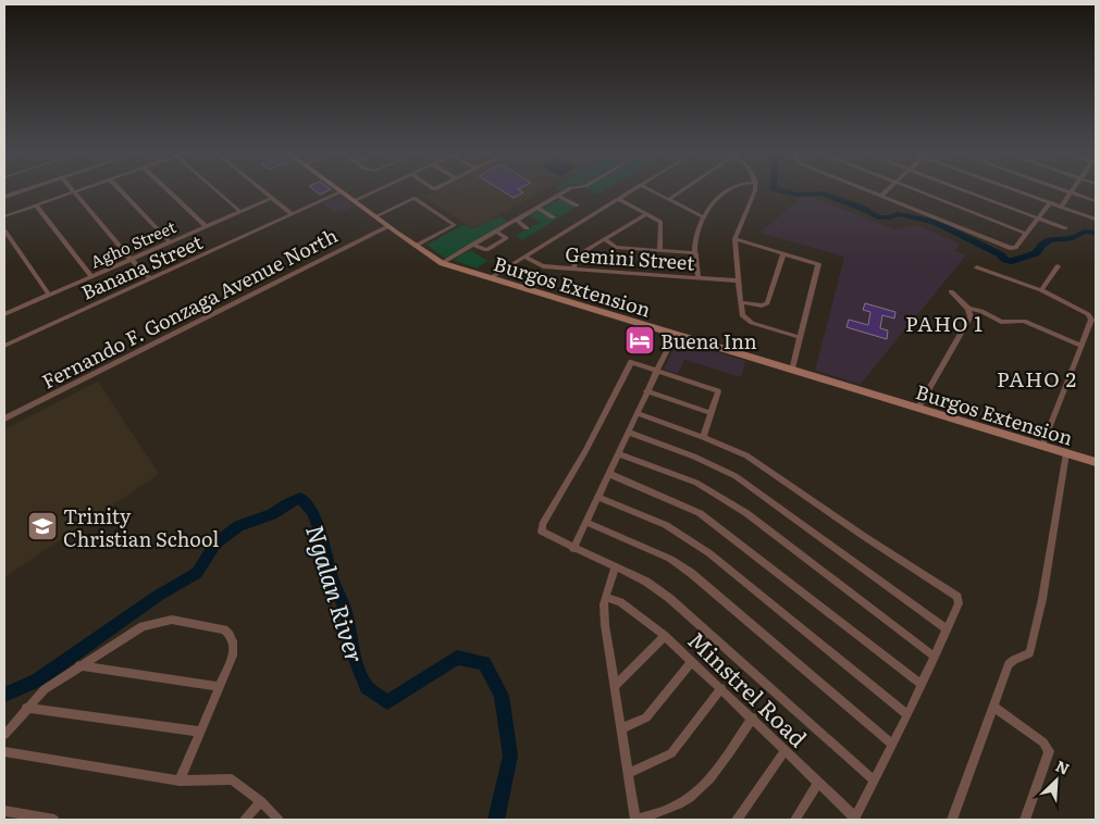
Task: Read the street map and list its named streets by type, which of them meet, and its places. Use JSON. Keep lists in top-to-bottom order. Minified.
{"streets":{"main road":["Burgos Extension"],"street":["Agho Street","Gemini Street","Banana Street","Fernando F. Gonzaga Avenue North","Minstrel Road"]},"crossings":[["Banana Street","Burgos Extension"],["Burgos Extension","Fernando F. Gonzaga Avenue North"]],"districts":["PAHO 1","PAHO 2"],"water":["Ngalan River"],"places":{"hotel":["Buena Inn"],"school or university":["Trinity Christian School"]},"north":"top right"}
